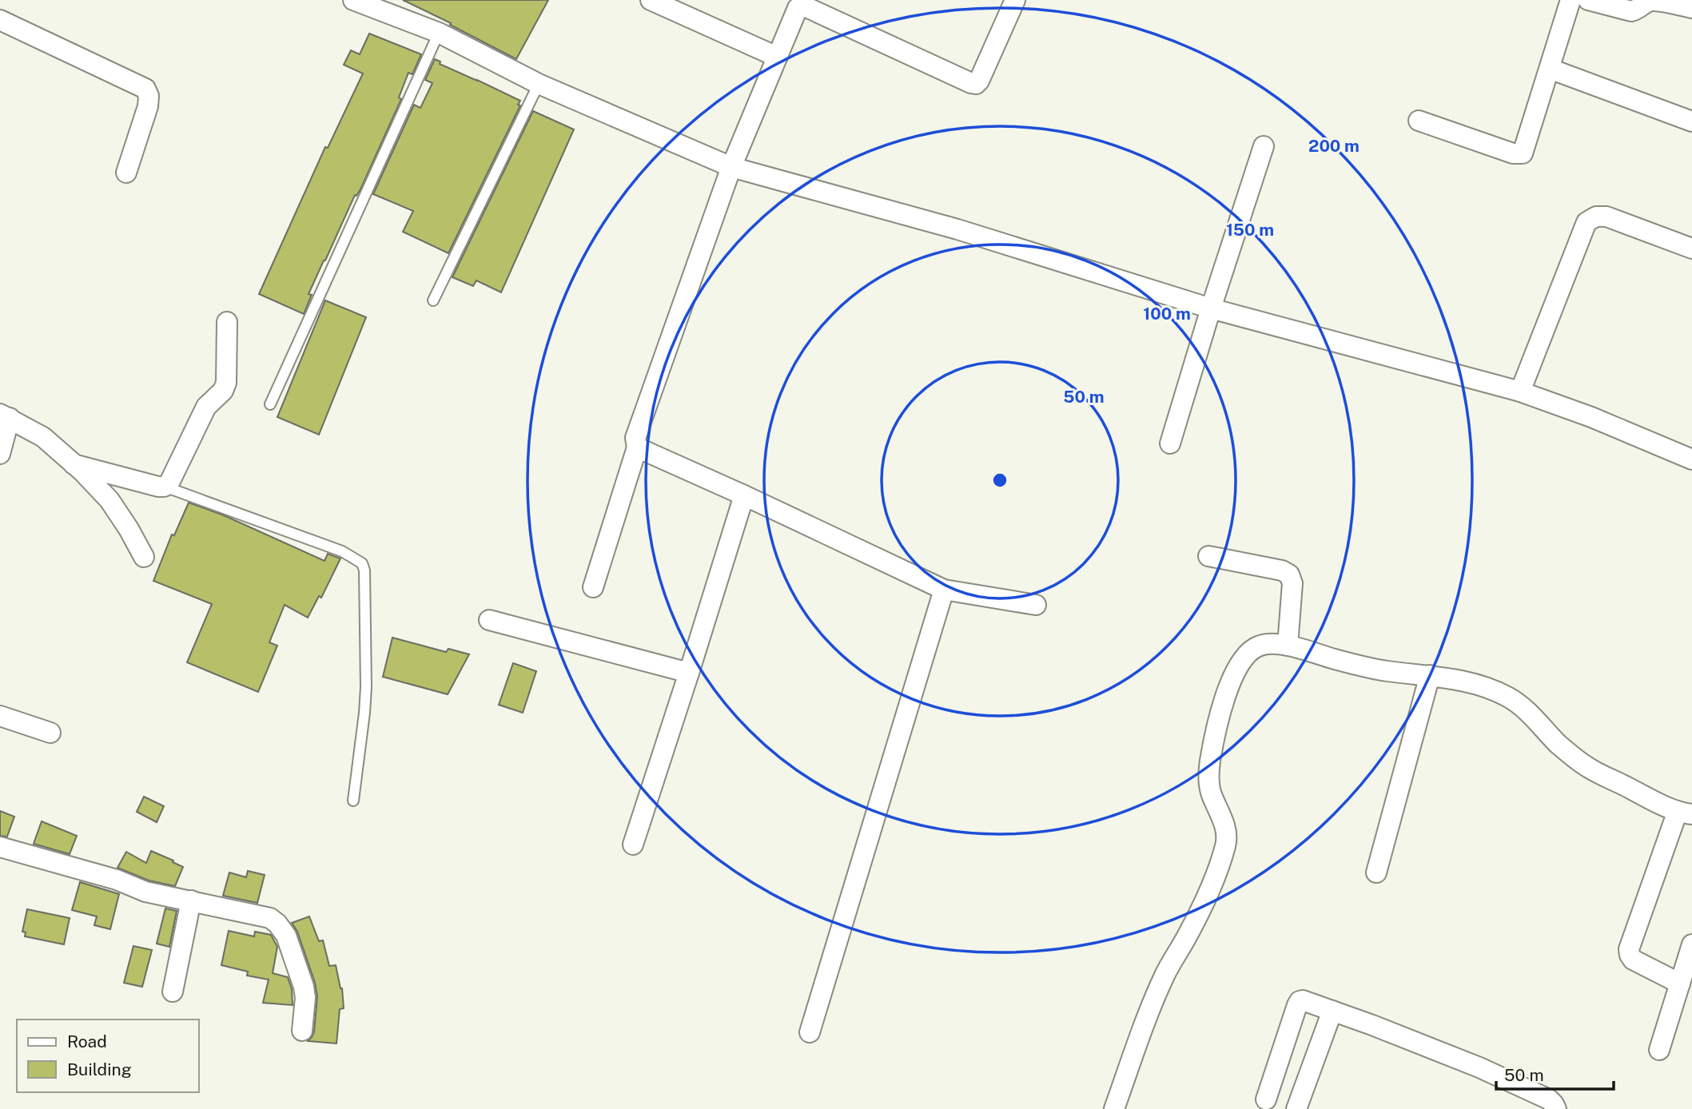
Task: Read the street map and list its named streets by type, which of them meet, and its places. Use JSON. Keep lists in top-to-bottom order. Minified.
{"legend":["Road","Building"],"scale_bar":"50 m","rings":["200 m","150 m","100 m","50 m"]}
